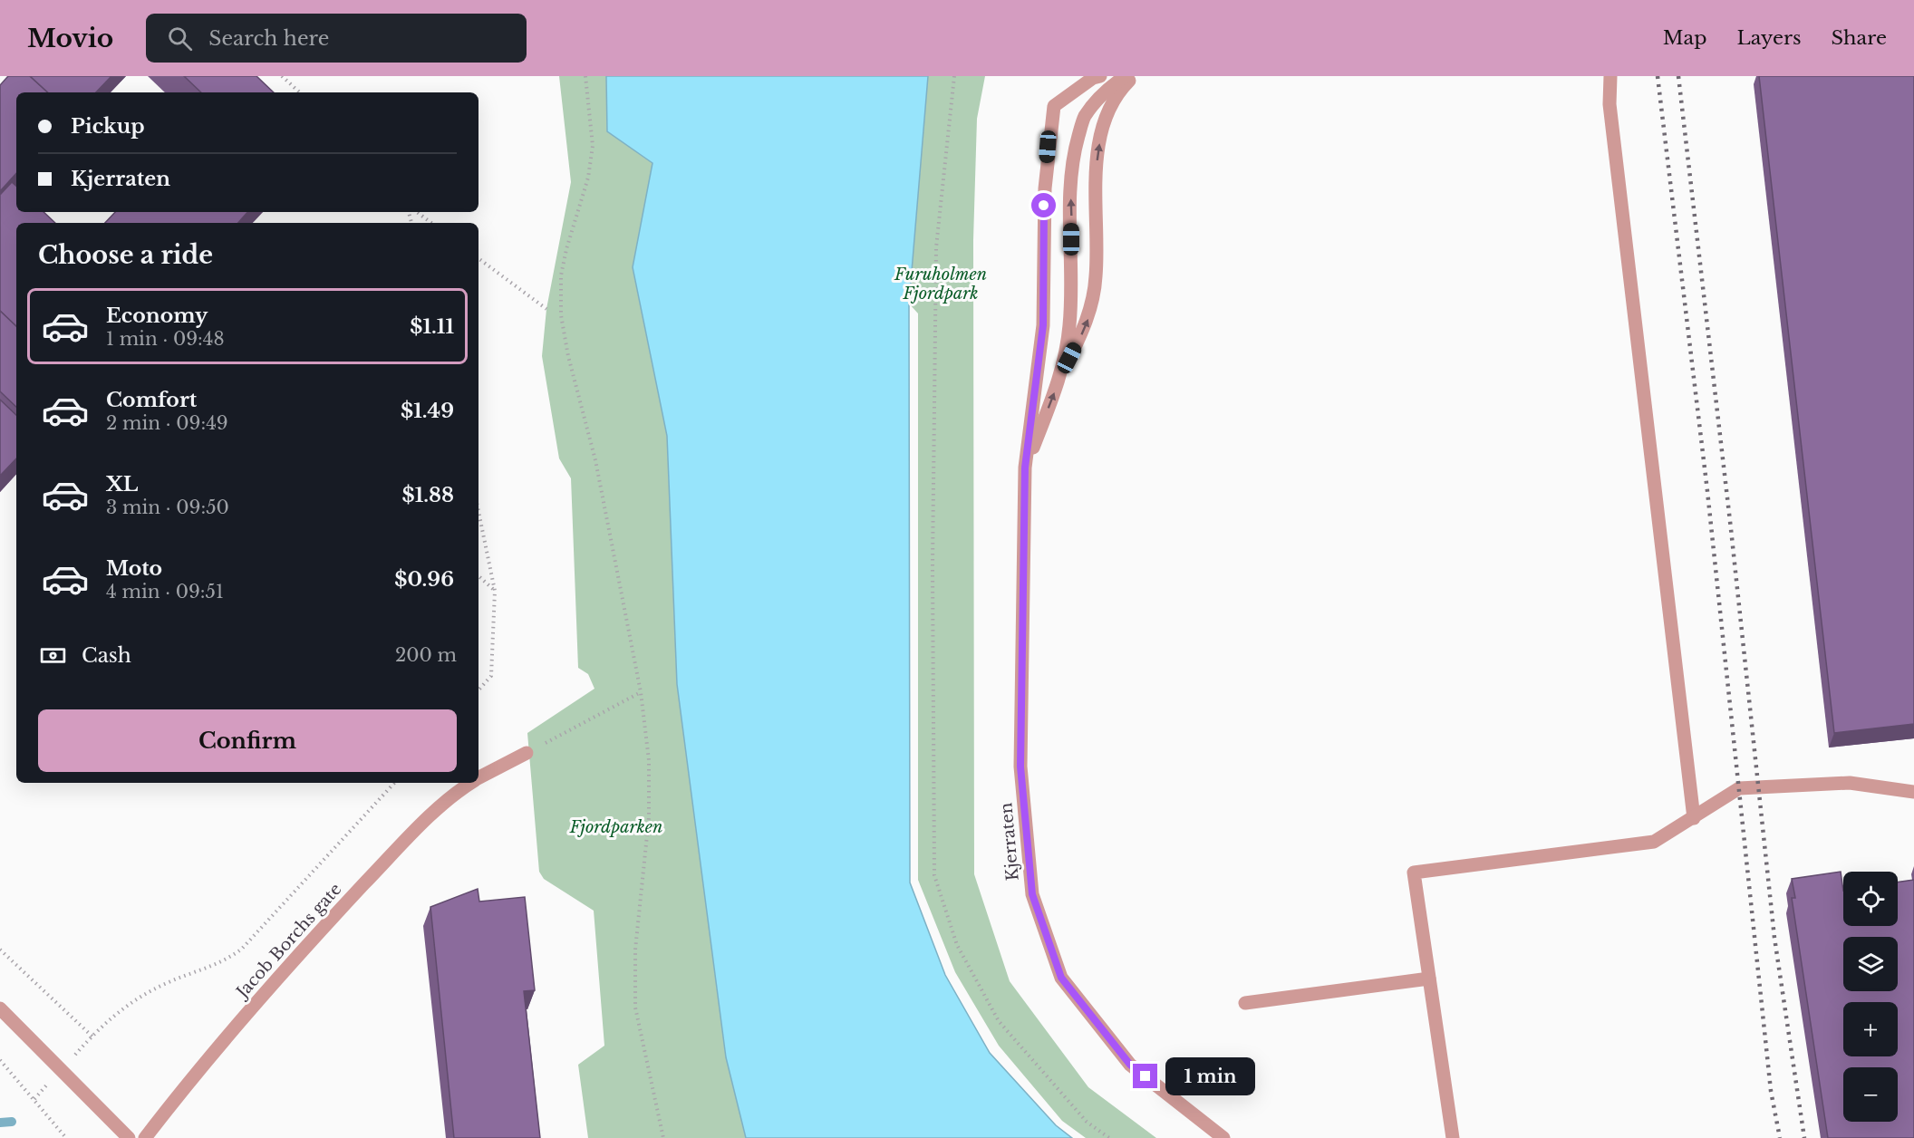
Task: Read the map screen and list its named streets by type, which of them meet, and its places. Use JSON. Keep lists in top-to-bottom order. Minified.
{"streets":{"street":["Kjerraten","Jacob Borchs gate"]},"parks":["Furuholmen Fjordpark","Fjordparken"],"page":{"header":"Movio","search":"Search here","nav":["Map","Layers","Share"],"banner":["Pickup","Kjerraten"],"heading":"Choose a ride","list":[{"name":"Economy","note":"1 min · 09:48","value":"$1.11"},{"name":"Comfort","note":"2 min · 09:49","value":"$1.49"},{"name":"XL","note":"3 min · 09:50","value":"$1.88"},{"name":"Moto","note":"4 min · 09:51","value":"$0.96"}],"pay":["Cash","200 m"],"buttons":"Confirm","map_buttons":["+","−"],"bubble":"1 min"}}
